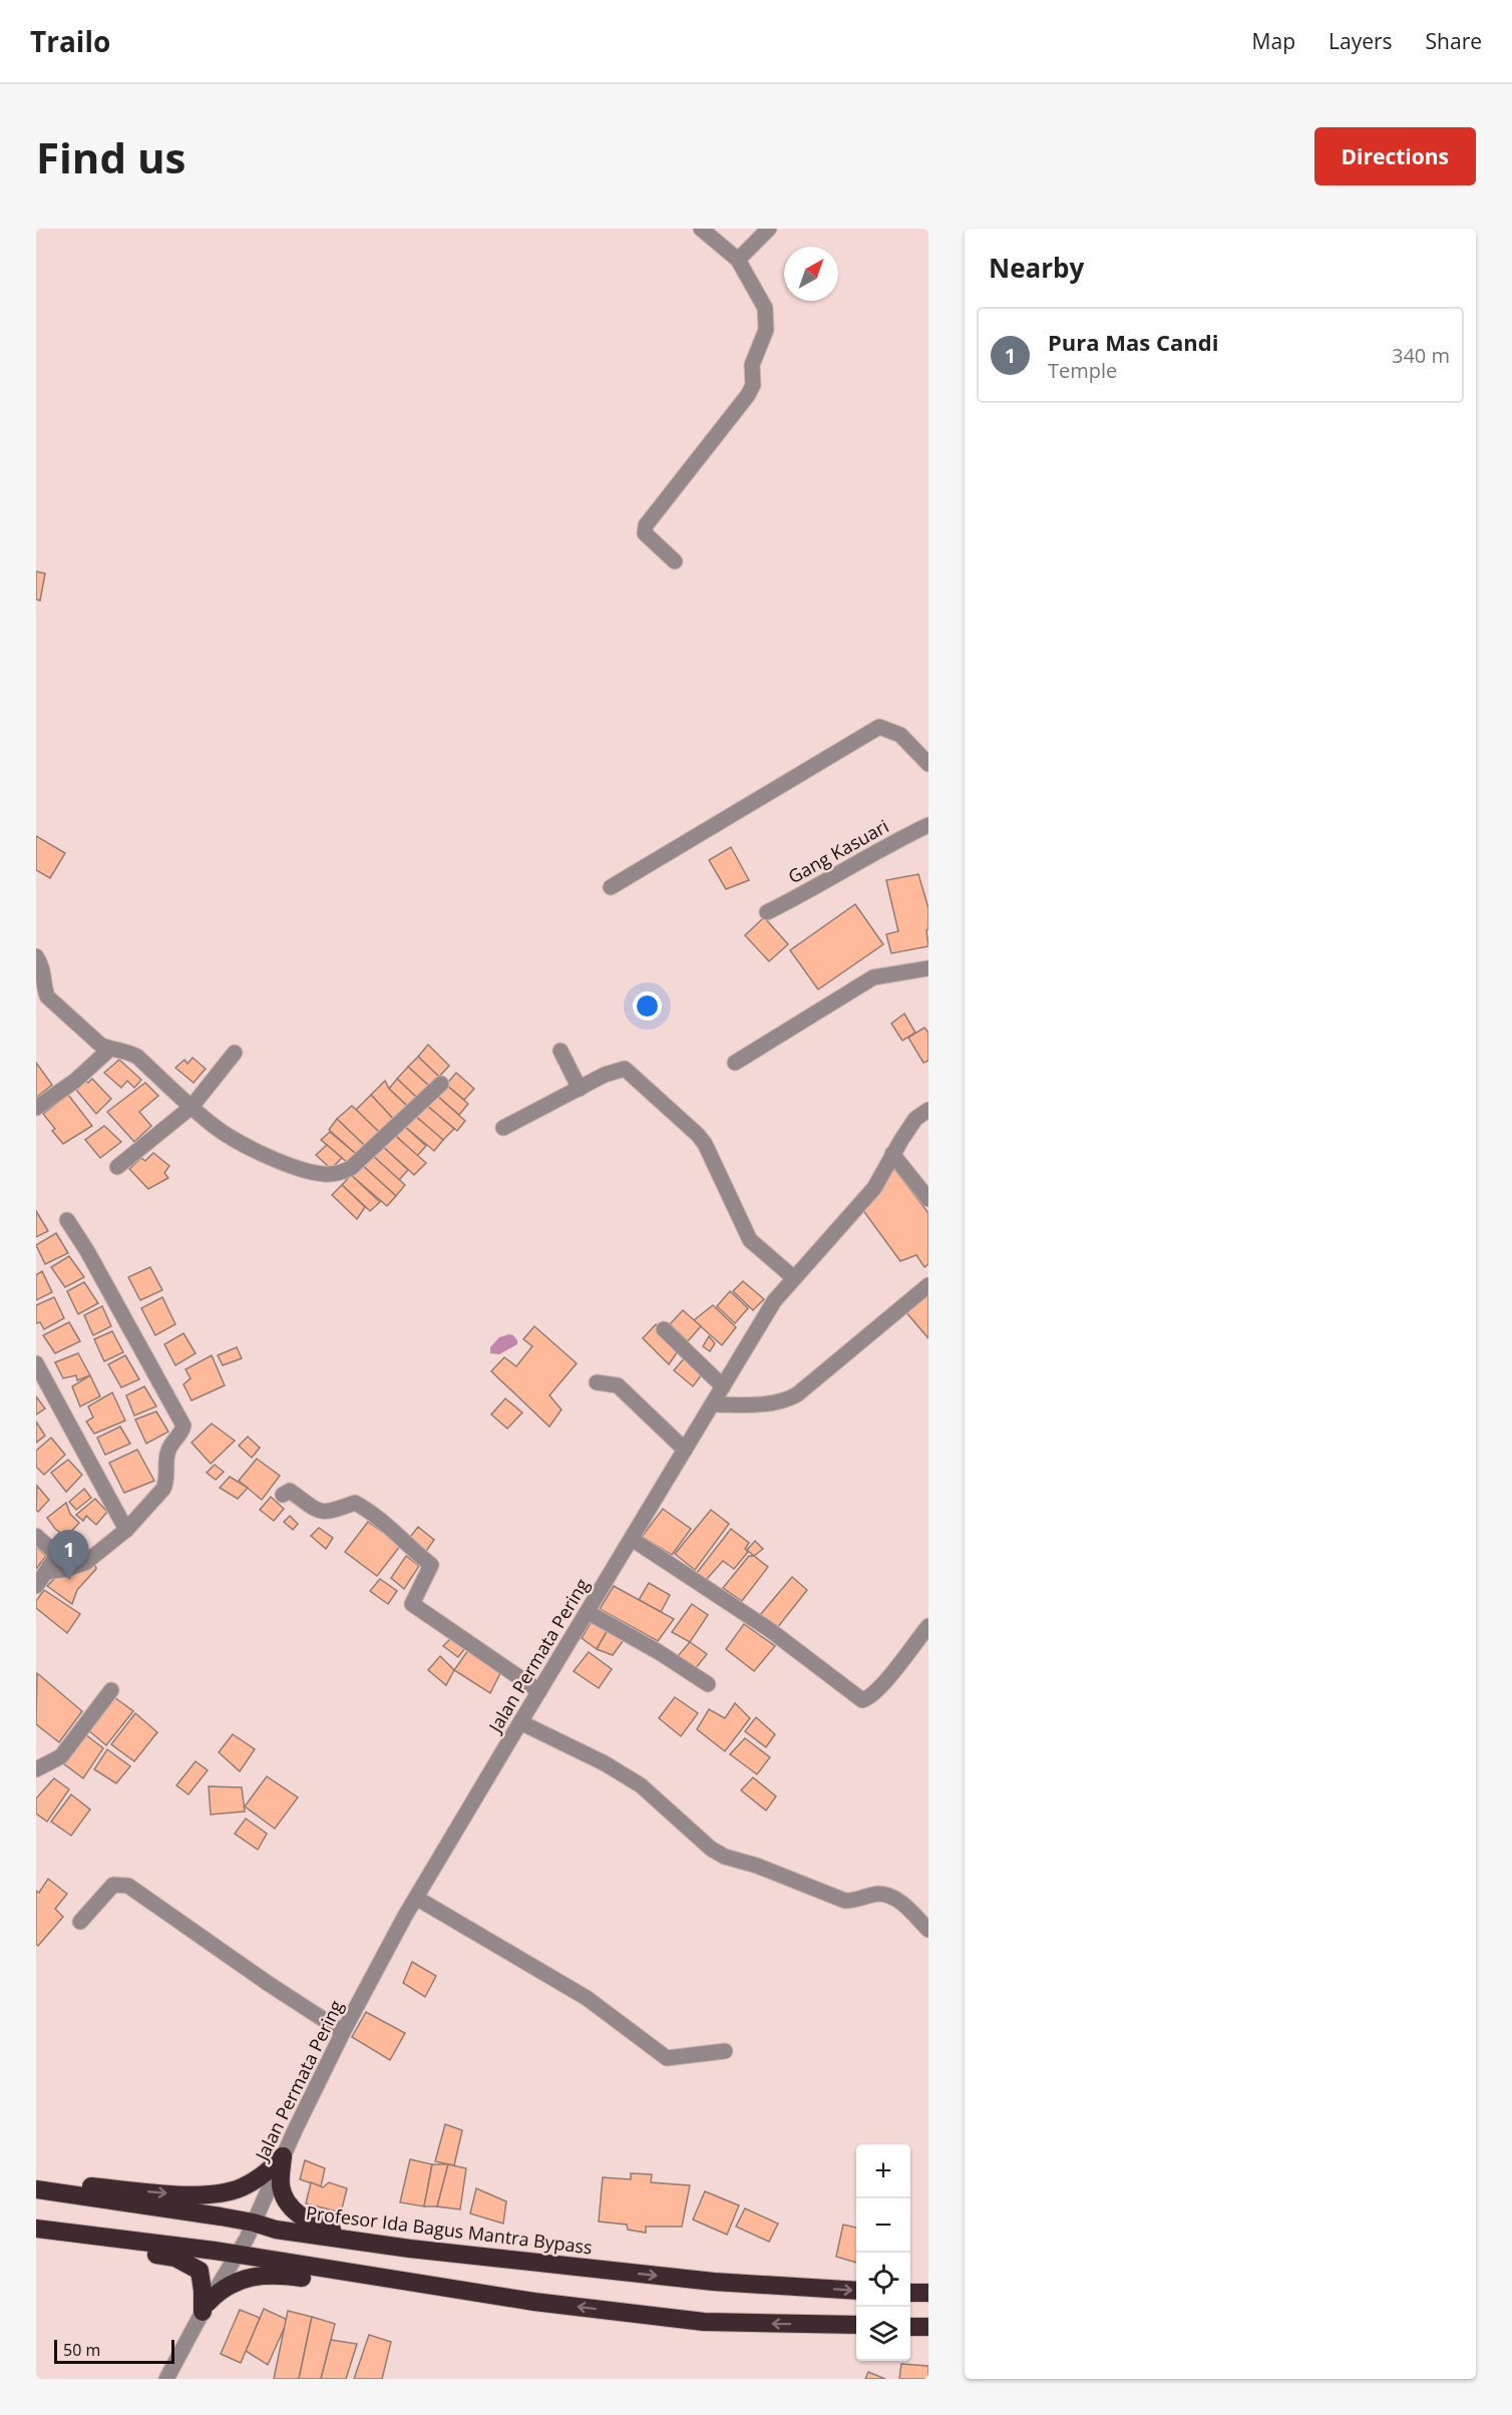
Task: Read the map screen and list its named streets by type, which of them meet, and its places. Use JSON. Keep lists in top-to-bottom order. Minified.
{"streets":{"highway":["Profesor Ida Bagus Mantra Bypass"],"street":["Gang Kasuari","Jalan Permata Pering"]},"crossings":[["Jalan Permata Pering","Profesor Ida Bagus Mantra Bypass"]],"scale_bar":"50 m","north":"top right","page":{"header":"Trailo","nav":["Map","Layers","Share"],"buttons":"Directions","title":"Find us","heading":"Nearby","list":[{"mark":"1","name":"Pura Mas Candi","note":"Temple","value":"340 m"}],"pins":"1","map_buttons":["+","−"],"scale":"50 m"}}
